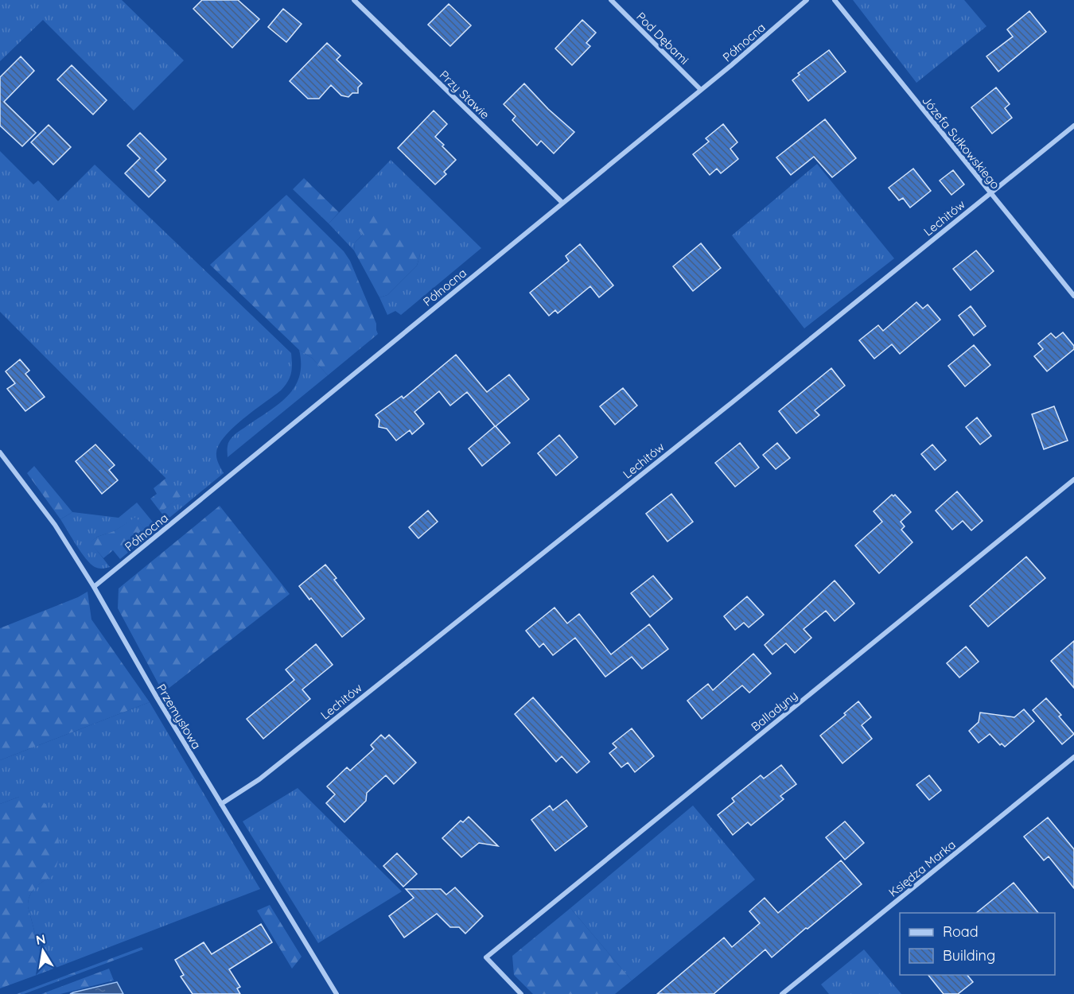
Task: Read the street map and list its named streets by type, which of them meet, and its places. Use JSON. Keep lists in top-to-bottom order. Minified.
{"streets":{"street":["Pod Dębami","Północna","Przy Stawie","Józefa Sułkowskiego","Lechitów","Balladyny","Przemysłowa","Księdza Marka"]},"crossings":[["Pod Dębami","Północna"],["Północna","Przy Stawie"],["Północna","Przemysłowa"],["Józefa Sułkowskiego","Lechitów"],["Lechitów","Przemysłowa"]],"legend":["Road","Building"],"north":"top"}
